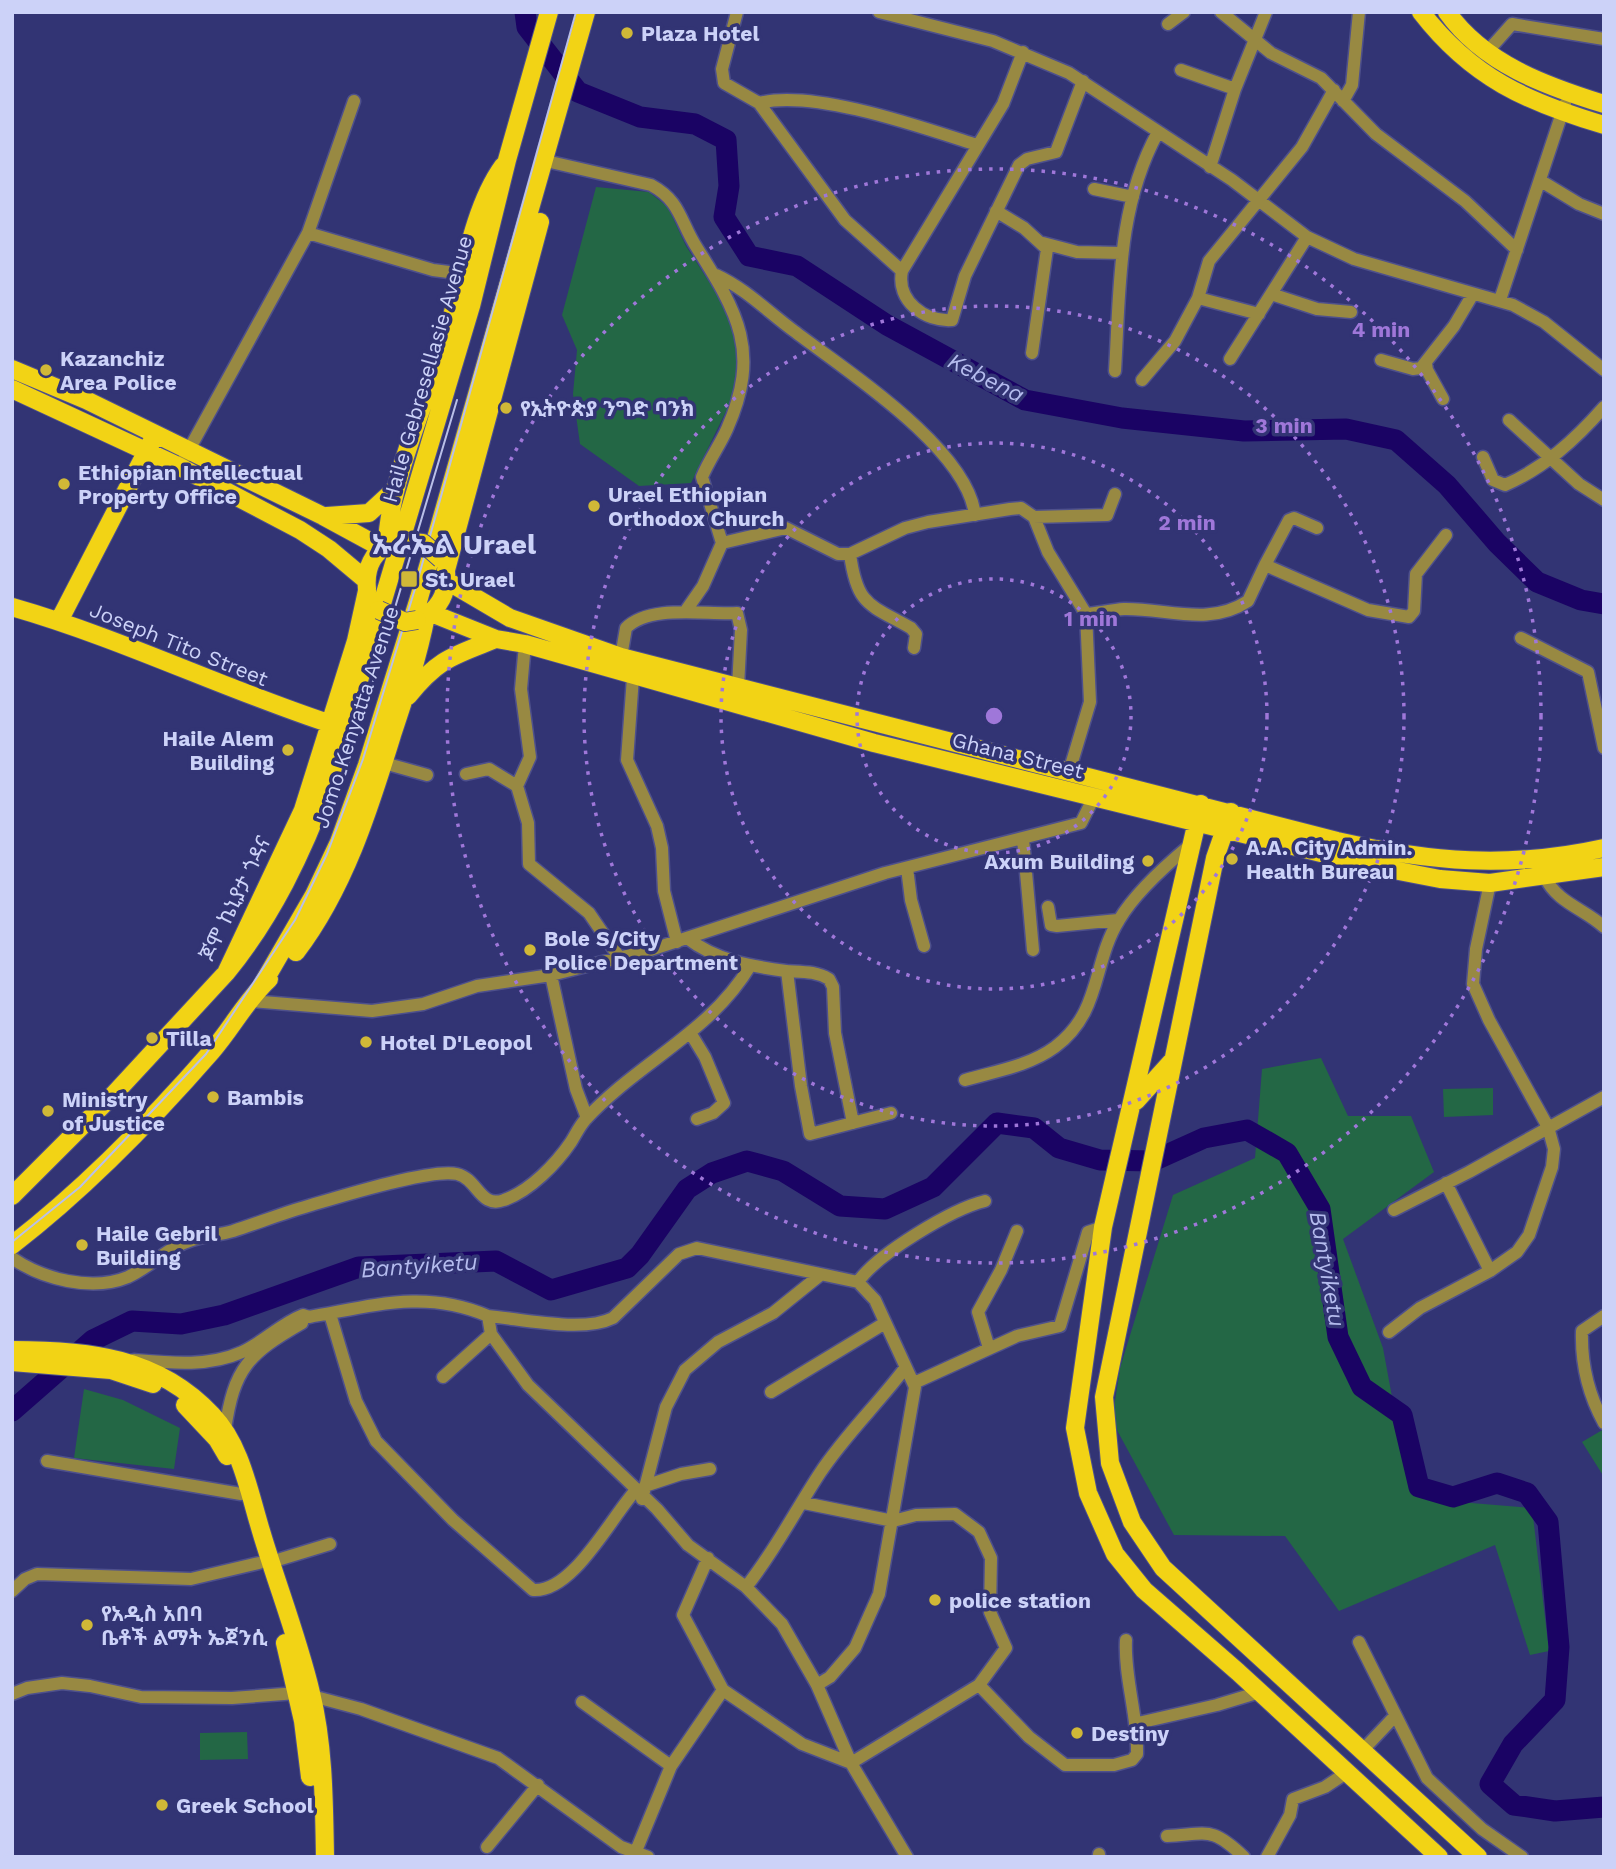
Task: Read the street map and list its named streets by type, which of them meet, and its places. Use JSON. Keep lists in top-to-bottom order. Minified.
{"streets":{"main road":["Haile Gebresellasie Avenue","Joseph Tito Street","Jomo Kenyatta Avenue","Ghana Street","ጆሞ ኬኒያታ ጎዳና"]},"crossings":[["Haile Gebresellasie Avenue","Ghana Street"],["Haile Gebresellasie Avenue","ጆሞ ኬኒያታ ጎዳና"],["Joseph Tito Street","ጆሞ ኬኒያታ ጎዳና"],["Ghana Street","ጆሞ ኬኒያታ ጎዳና"]],"districts":["ኡራኤል Urael"],"water":["Kebena","Bantyiketu"],"places":{"other":["Plaza Hotel","Kazanchiz Area Police","የኢትዮጵያ ንግድ ባንክ","Ethiopian Intellectual Property Office","Urael Ethiopian Orthodox Church","Haile Alem Building","A.A. City Admin. Health Bureau","Axum Building","Bole S/City Police Department","Tilla","Hotel D'Leopol","Bambis","Ministry of Justice","Haile Gebril Building","police station","የአዲስ አበባ ቤቶች ልማት ኤጀንሲ","Destiny","Greek School"],"transit":["St. Urael"]},"rings":["4 min","3 min","2 min","1 min"]}
